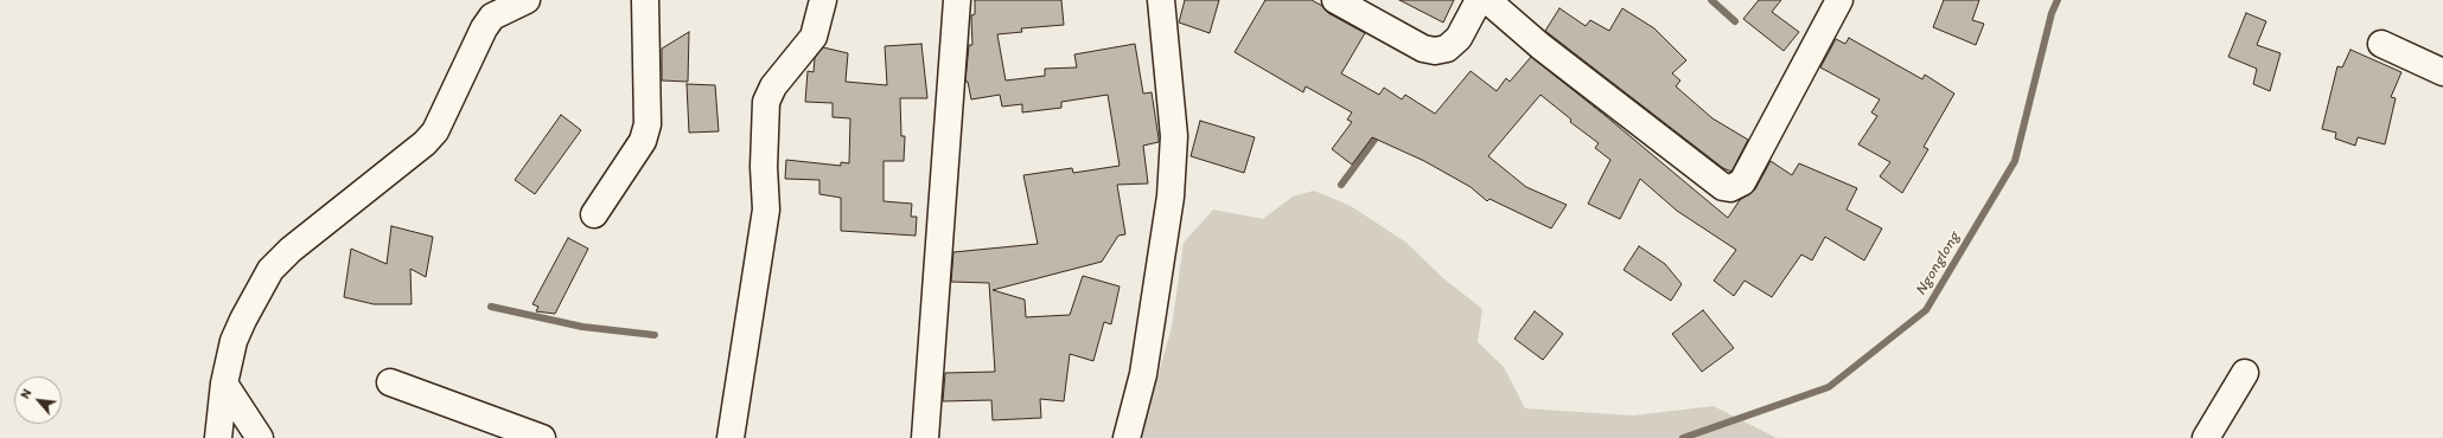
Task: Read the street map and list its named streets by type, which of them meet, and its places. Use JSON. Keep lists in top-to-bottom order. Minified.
{"water":["Ngonglong"],"north":"top left"}
